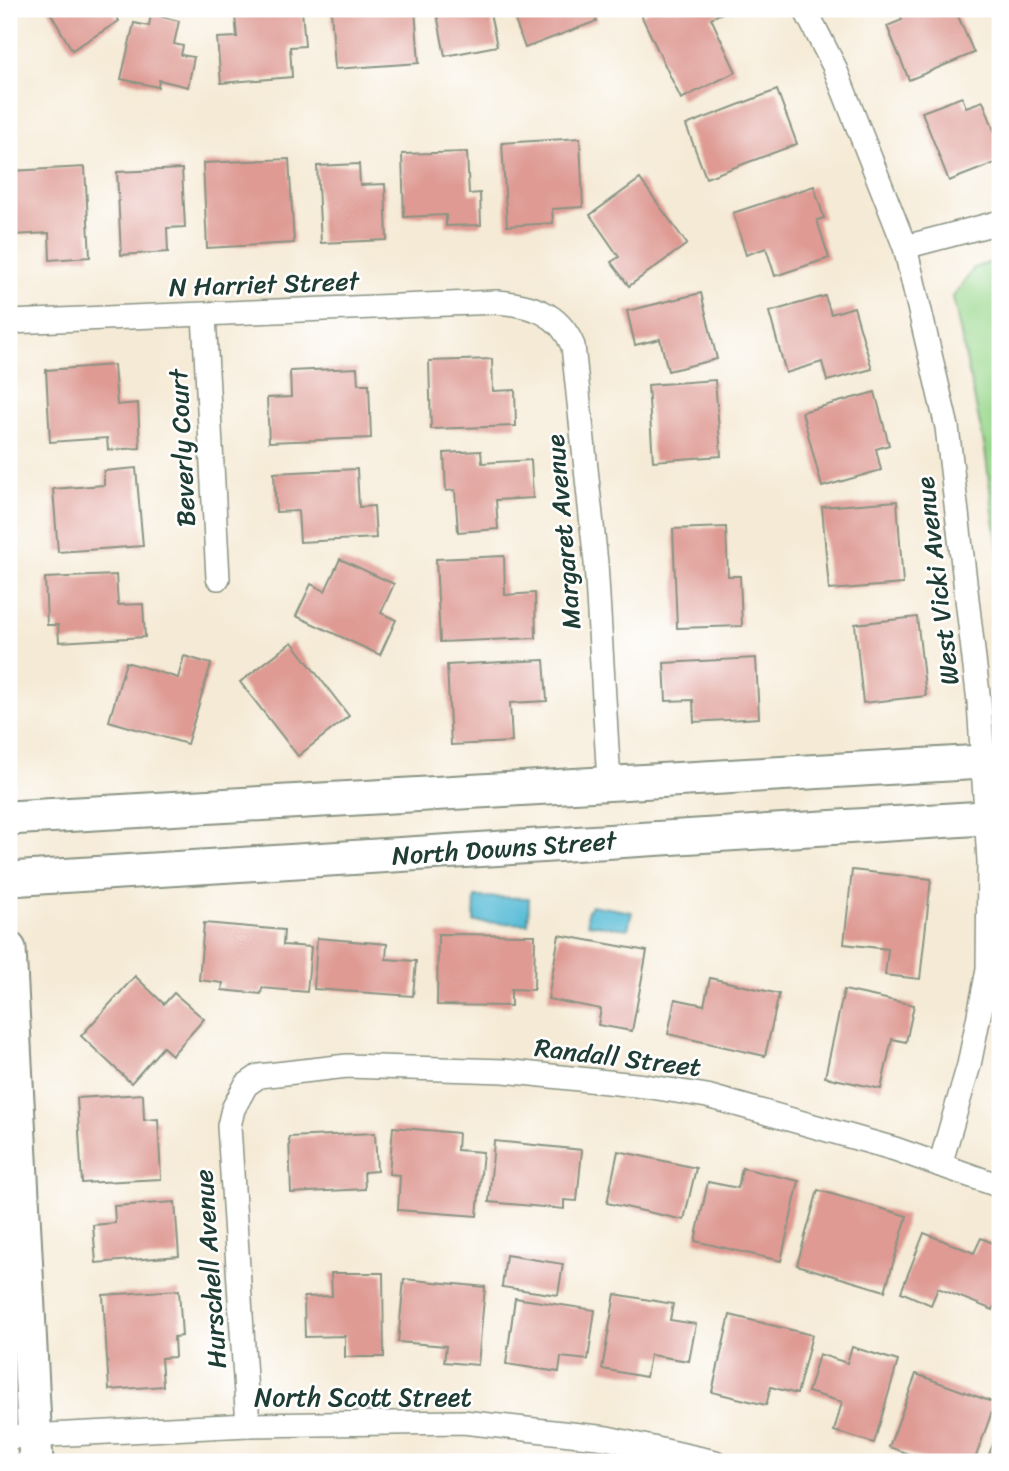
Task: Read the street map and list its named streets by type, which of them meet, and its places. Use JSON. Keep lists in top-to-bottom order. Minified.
{"streets":{"street":["N Harriet Street","Beverly Court","Margaret Avenue","West Vicki Avenue","North Downs Street","Randall Street","Hurschell Avenue","North Scott Street"]},"crossings":[["N Harriet Street","Beverly Court"],["N Harriet Street","Margaret Avenue"],["West Vicki Avenue","North Downs Street"],["West Vicki Avenue","Randall Street"],["Randall Street","Hurschell Avenue"],["Hurschell Avenue","North Scott Street"]]}
